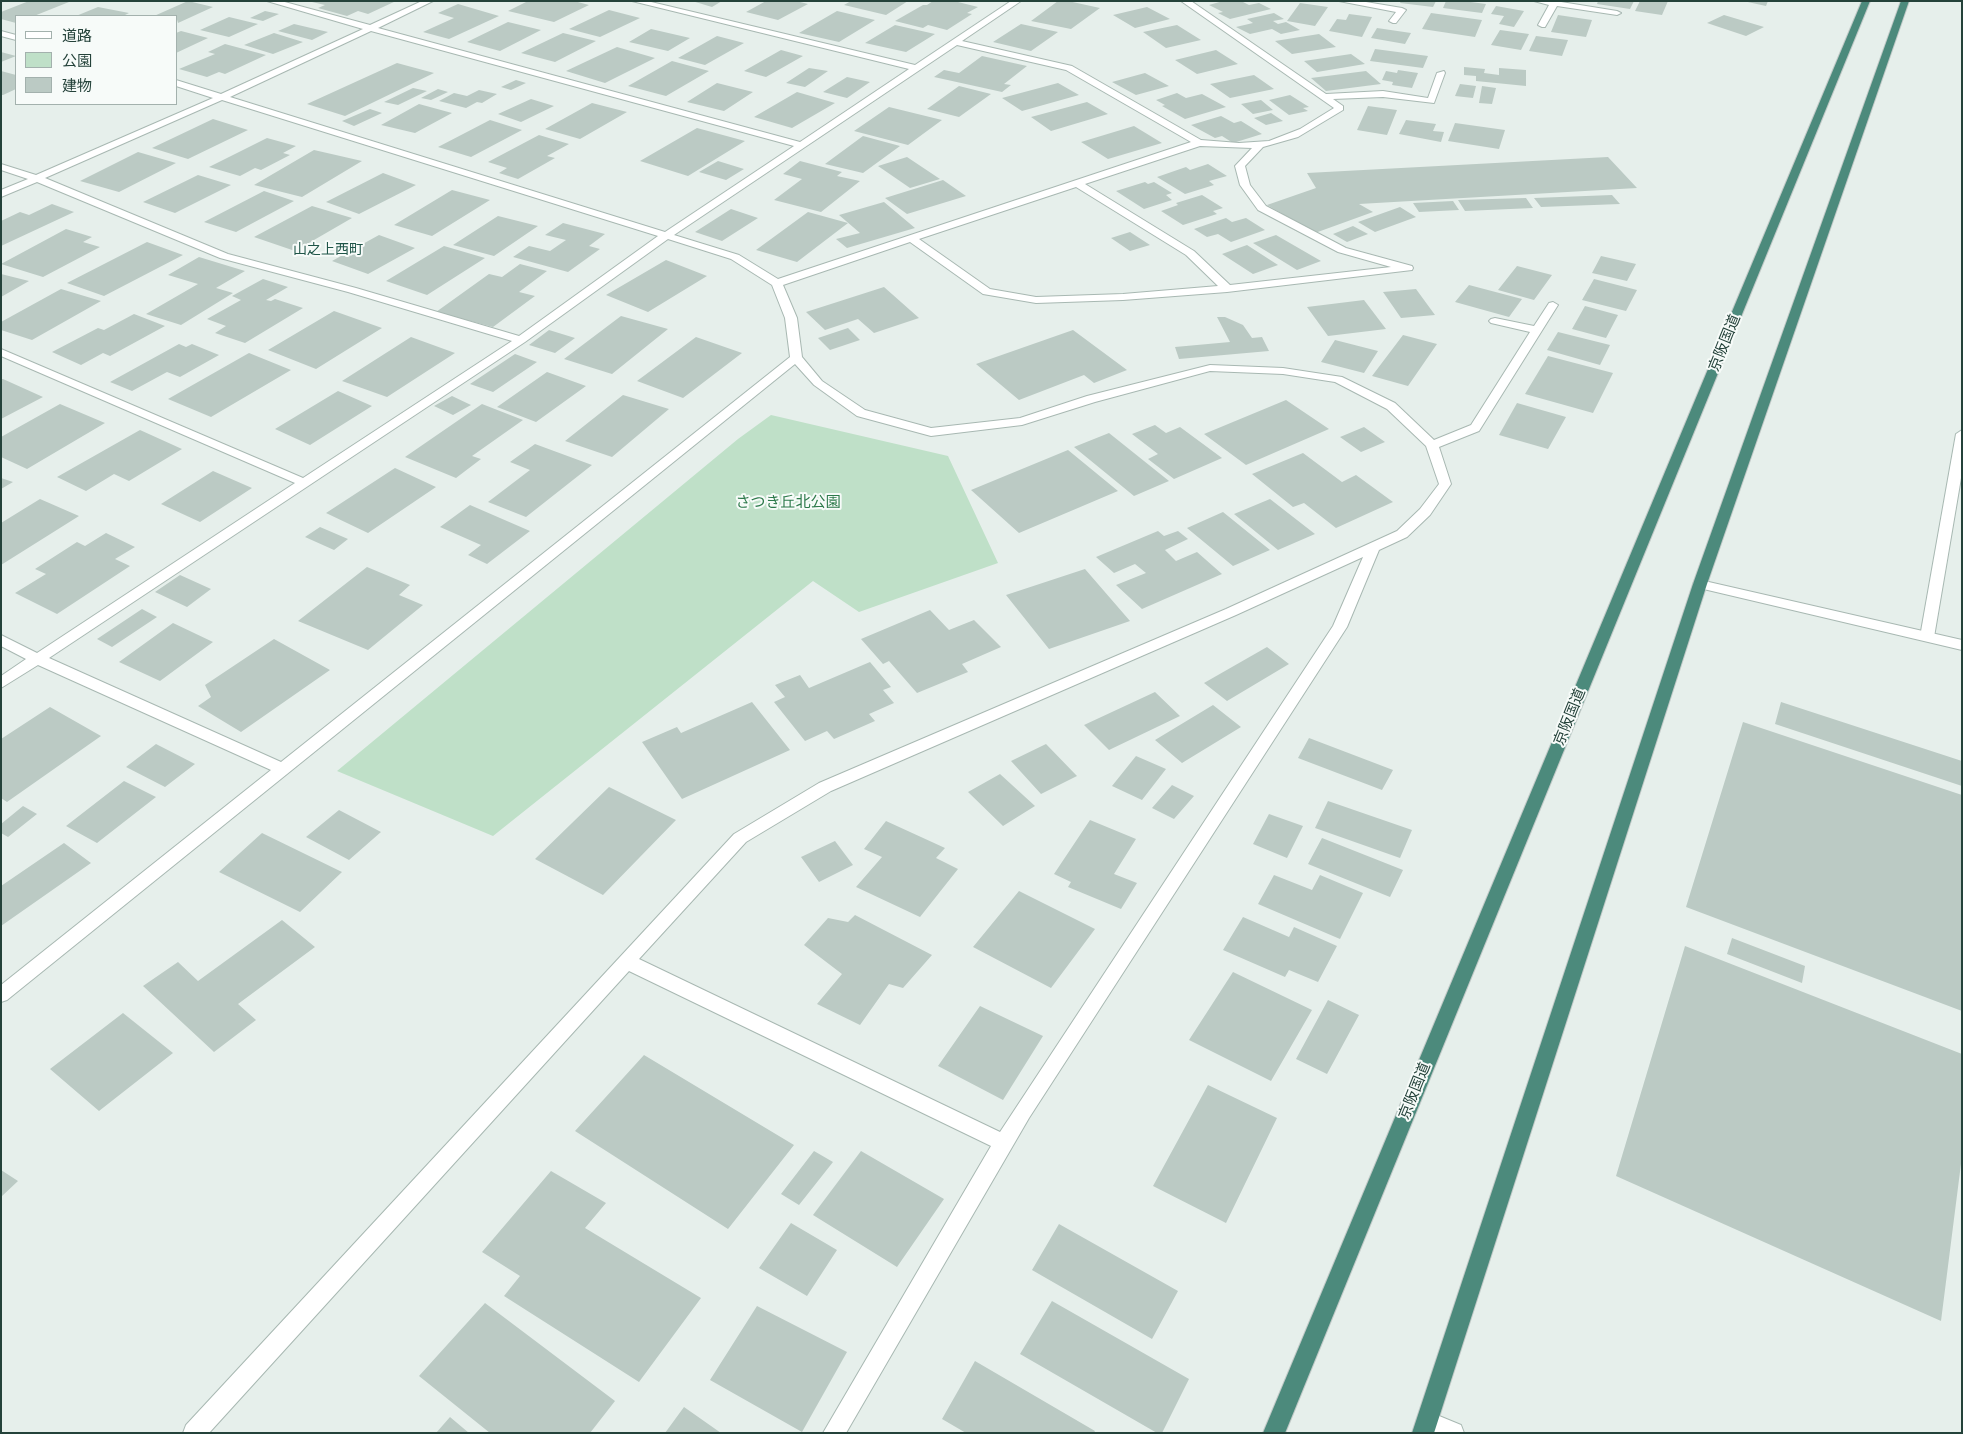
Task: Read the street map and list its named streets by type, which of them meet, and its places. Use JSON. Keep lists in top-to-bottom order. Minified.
{"streets":{"highway":["京阪国道"]},"districts":["山之上西町"],"parks":["さつき丘北公園"],"legend":["道路","公園","建物"]}
